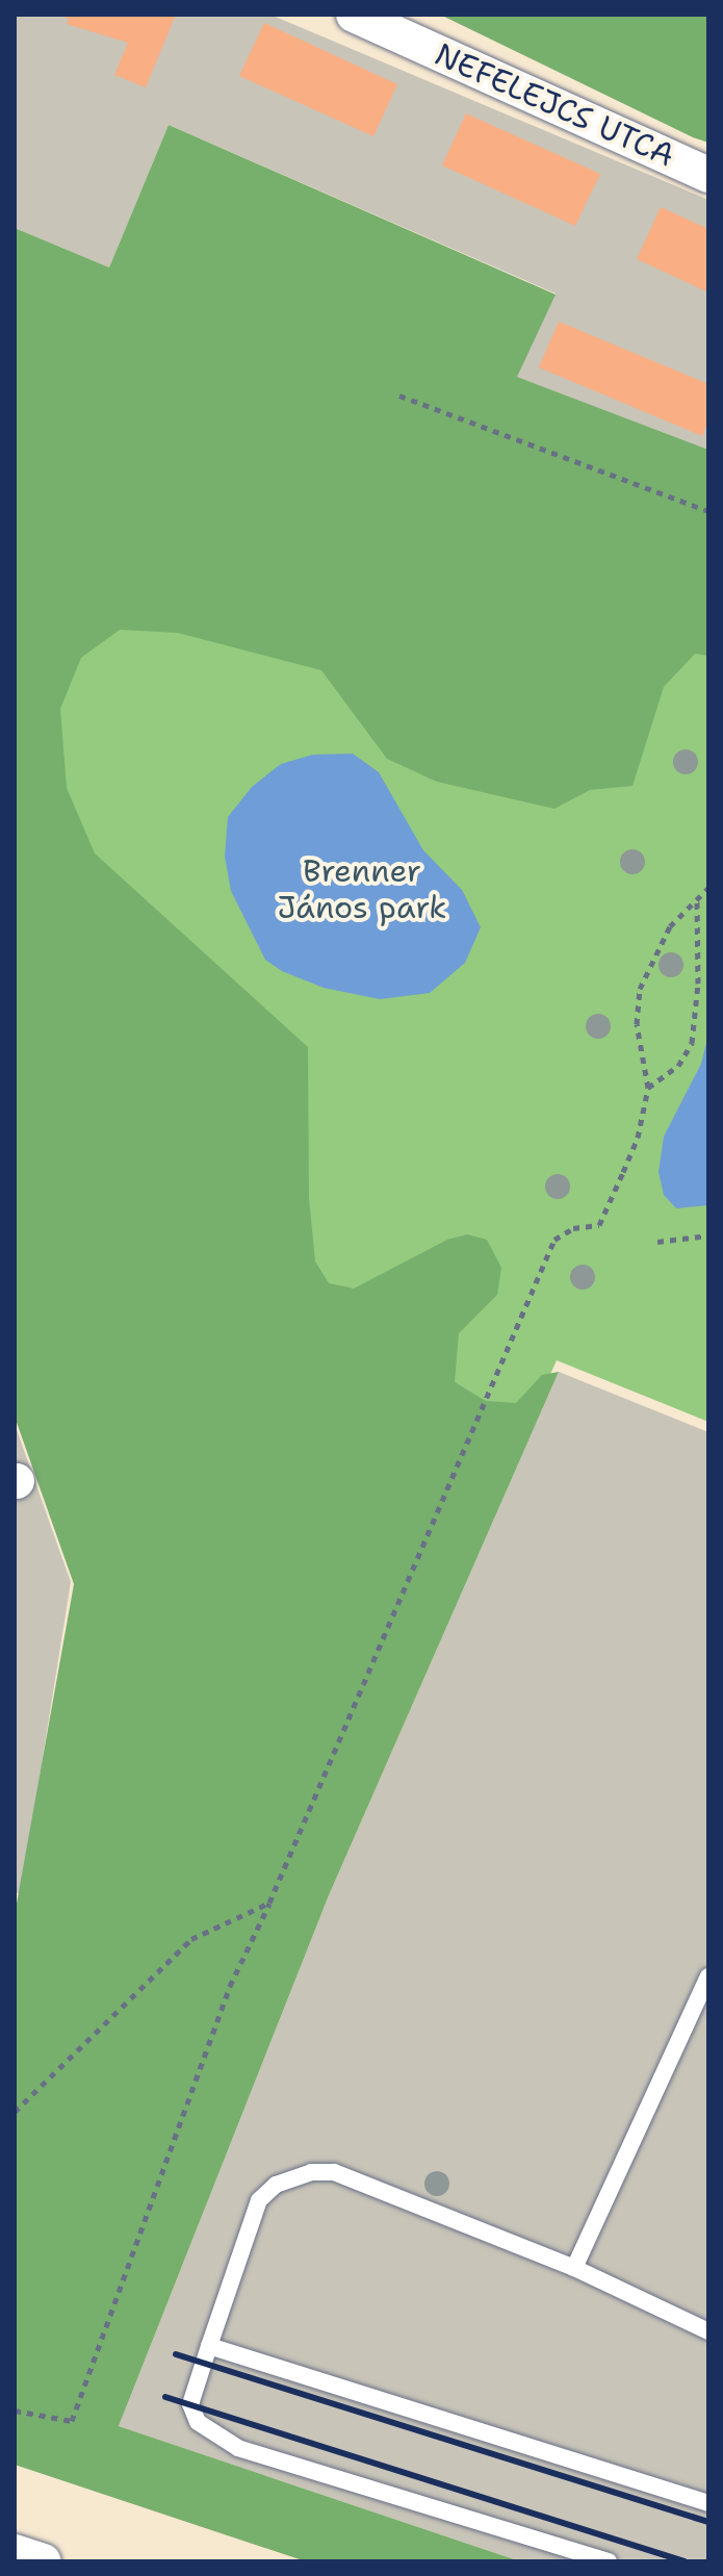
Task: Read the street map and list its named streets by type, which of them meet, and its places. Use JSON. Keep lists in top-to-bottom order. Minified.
{"streets":{"street":["NEFELEJCS UTCA"]},"parks":["Brenner János park"]}
